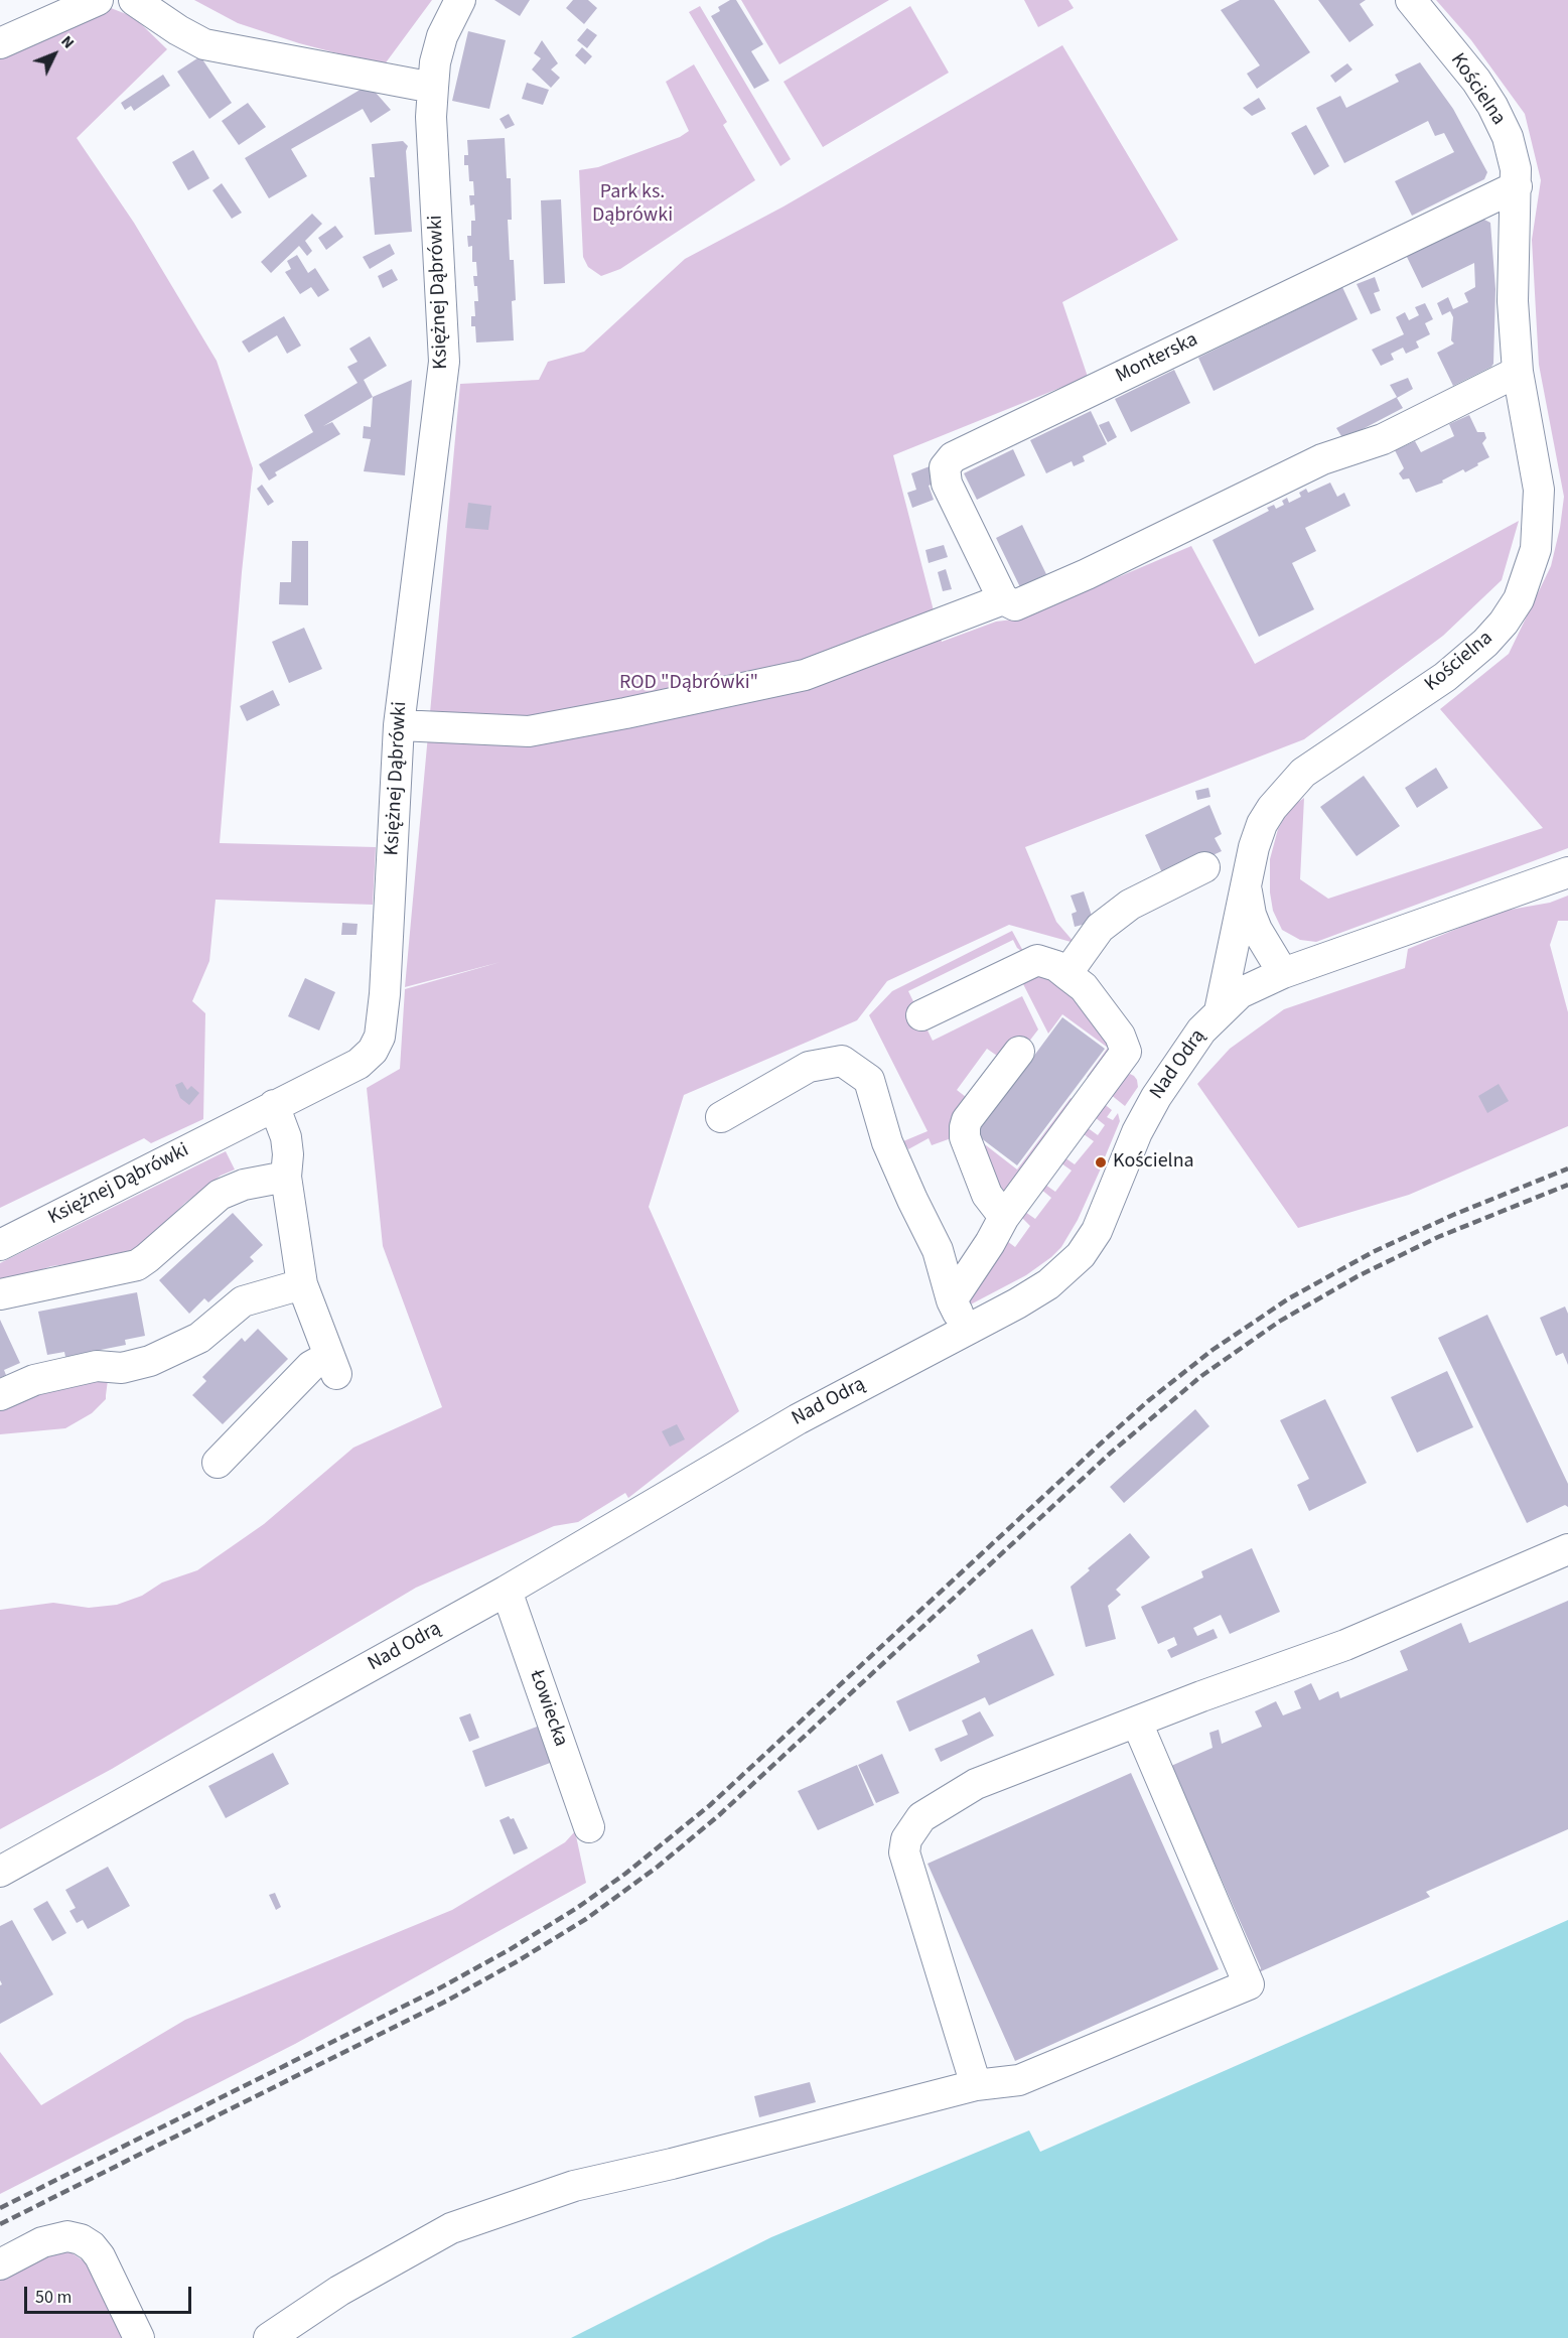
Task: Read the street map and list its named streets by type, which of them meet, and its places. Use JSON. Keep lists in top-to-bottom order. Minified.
{"streets":{"street":["Kościelna","Księżnej Dąbrówki","Monterska","Nad Odrą","Łowiecka"]},"crossings":[["Kościelna","Monterska"],["Kościelna","Nad Odrą"],["Nad Odrą","Łowiecka"]],"parks":["Park ks. Dąbrówki","ROD \"Dąbrówki\""],"places":["Kościelna"],"scale_bar":"50 m","north":"top right"}
